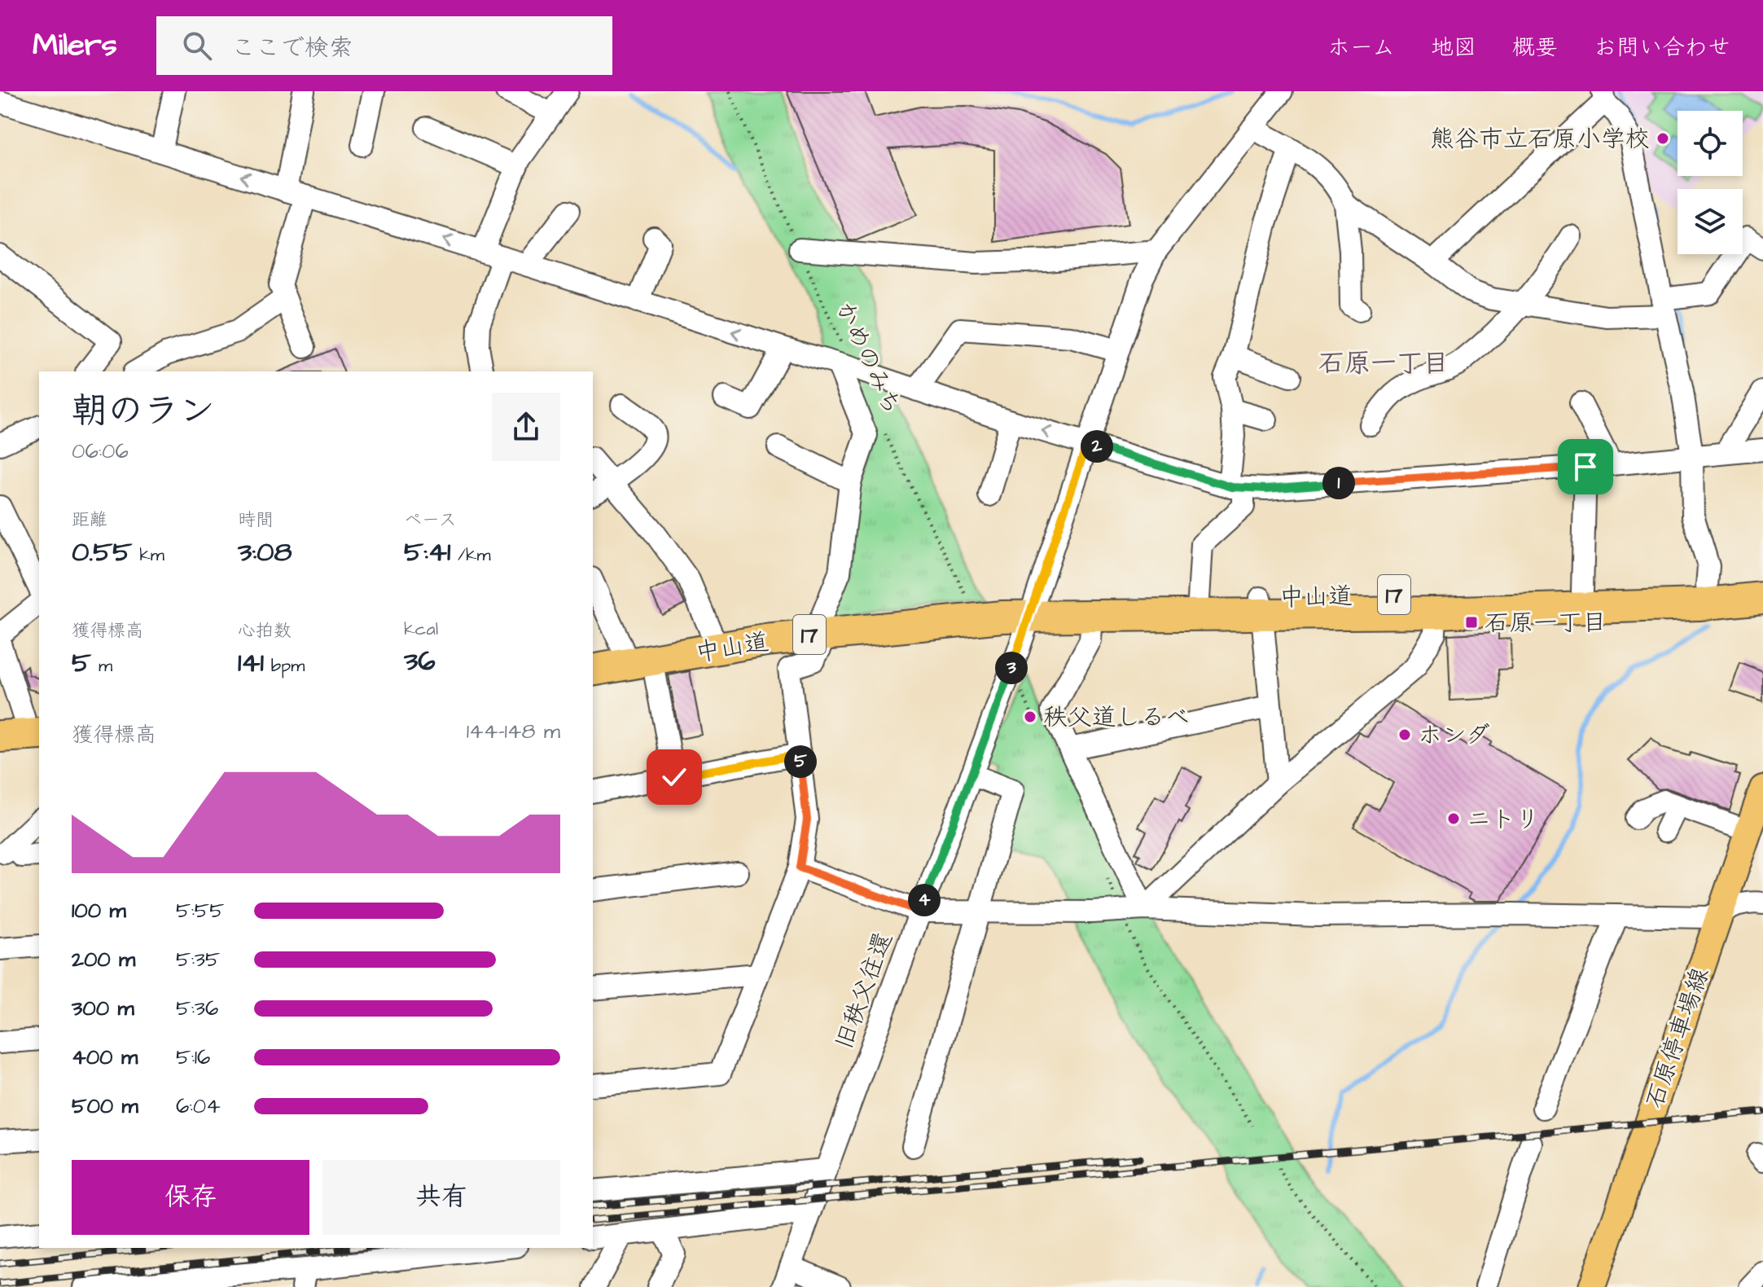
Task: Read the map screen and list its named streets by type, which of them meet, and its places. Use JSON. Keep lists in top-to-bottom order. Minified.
{"streets":{"highway":["17","中山道"],"main road":["石原停車場線"],"street":["旧秩父往還"],"path":["かめのみち"]},"crossings":[["中山道","旧秩父往還"]],"districts":["石原一丁目"],"places":{"other":["熊谷市立石原小学校","秩父道しるべ","ホンダ","ニトリ"],"transit":["石原一丁目"]},"page":{"header":"Milers","search":"ここで検索","nav":["ホーム","地図","概要","お問い合わせ"],"heading":["朝のラン","06:06"],"pins":["2","1","3","5","4"],"stats":[["距離","0.55 km"],["時間","3:08"],["ペース","5:41 /km"],["獲得標高","5 m"],["心拍数","141 bpm"],["kcal","36"]],"chart":["獲得標高","144–148 m"],"list":[{"name":"100 m","note":"5:55"},{"name":"200 m","note":"5:35"},{"name":"300 m","note":"5:36"},{"name":"400 m","note":"5:16"},{"name":"500 m","note":"6:04"}],"buttons":["保存","共有"]}}
